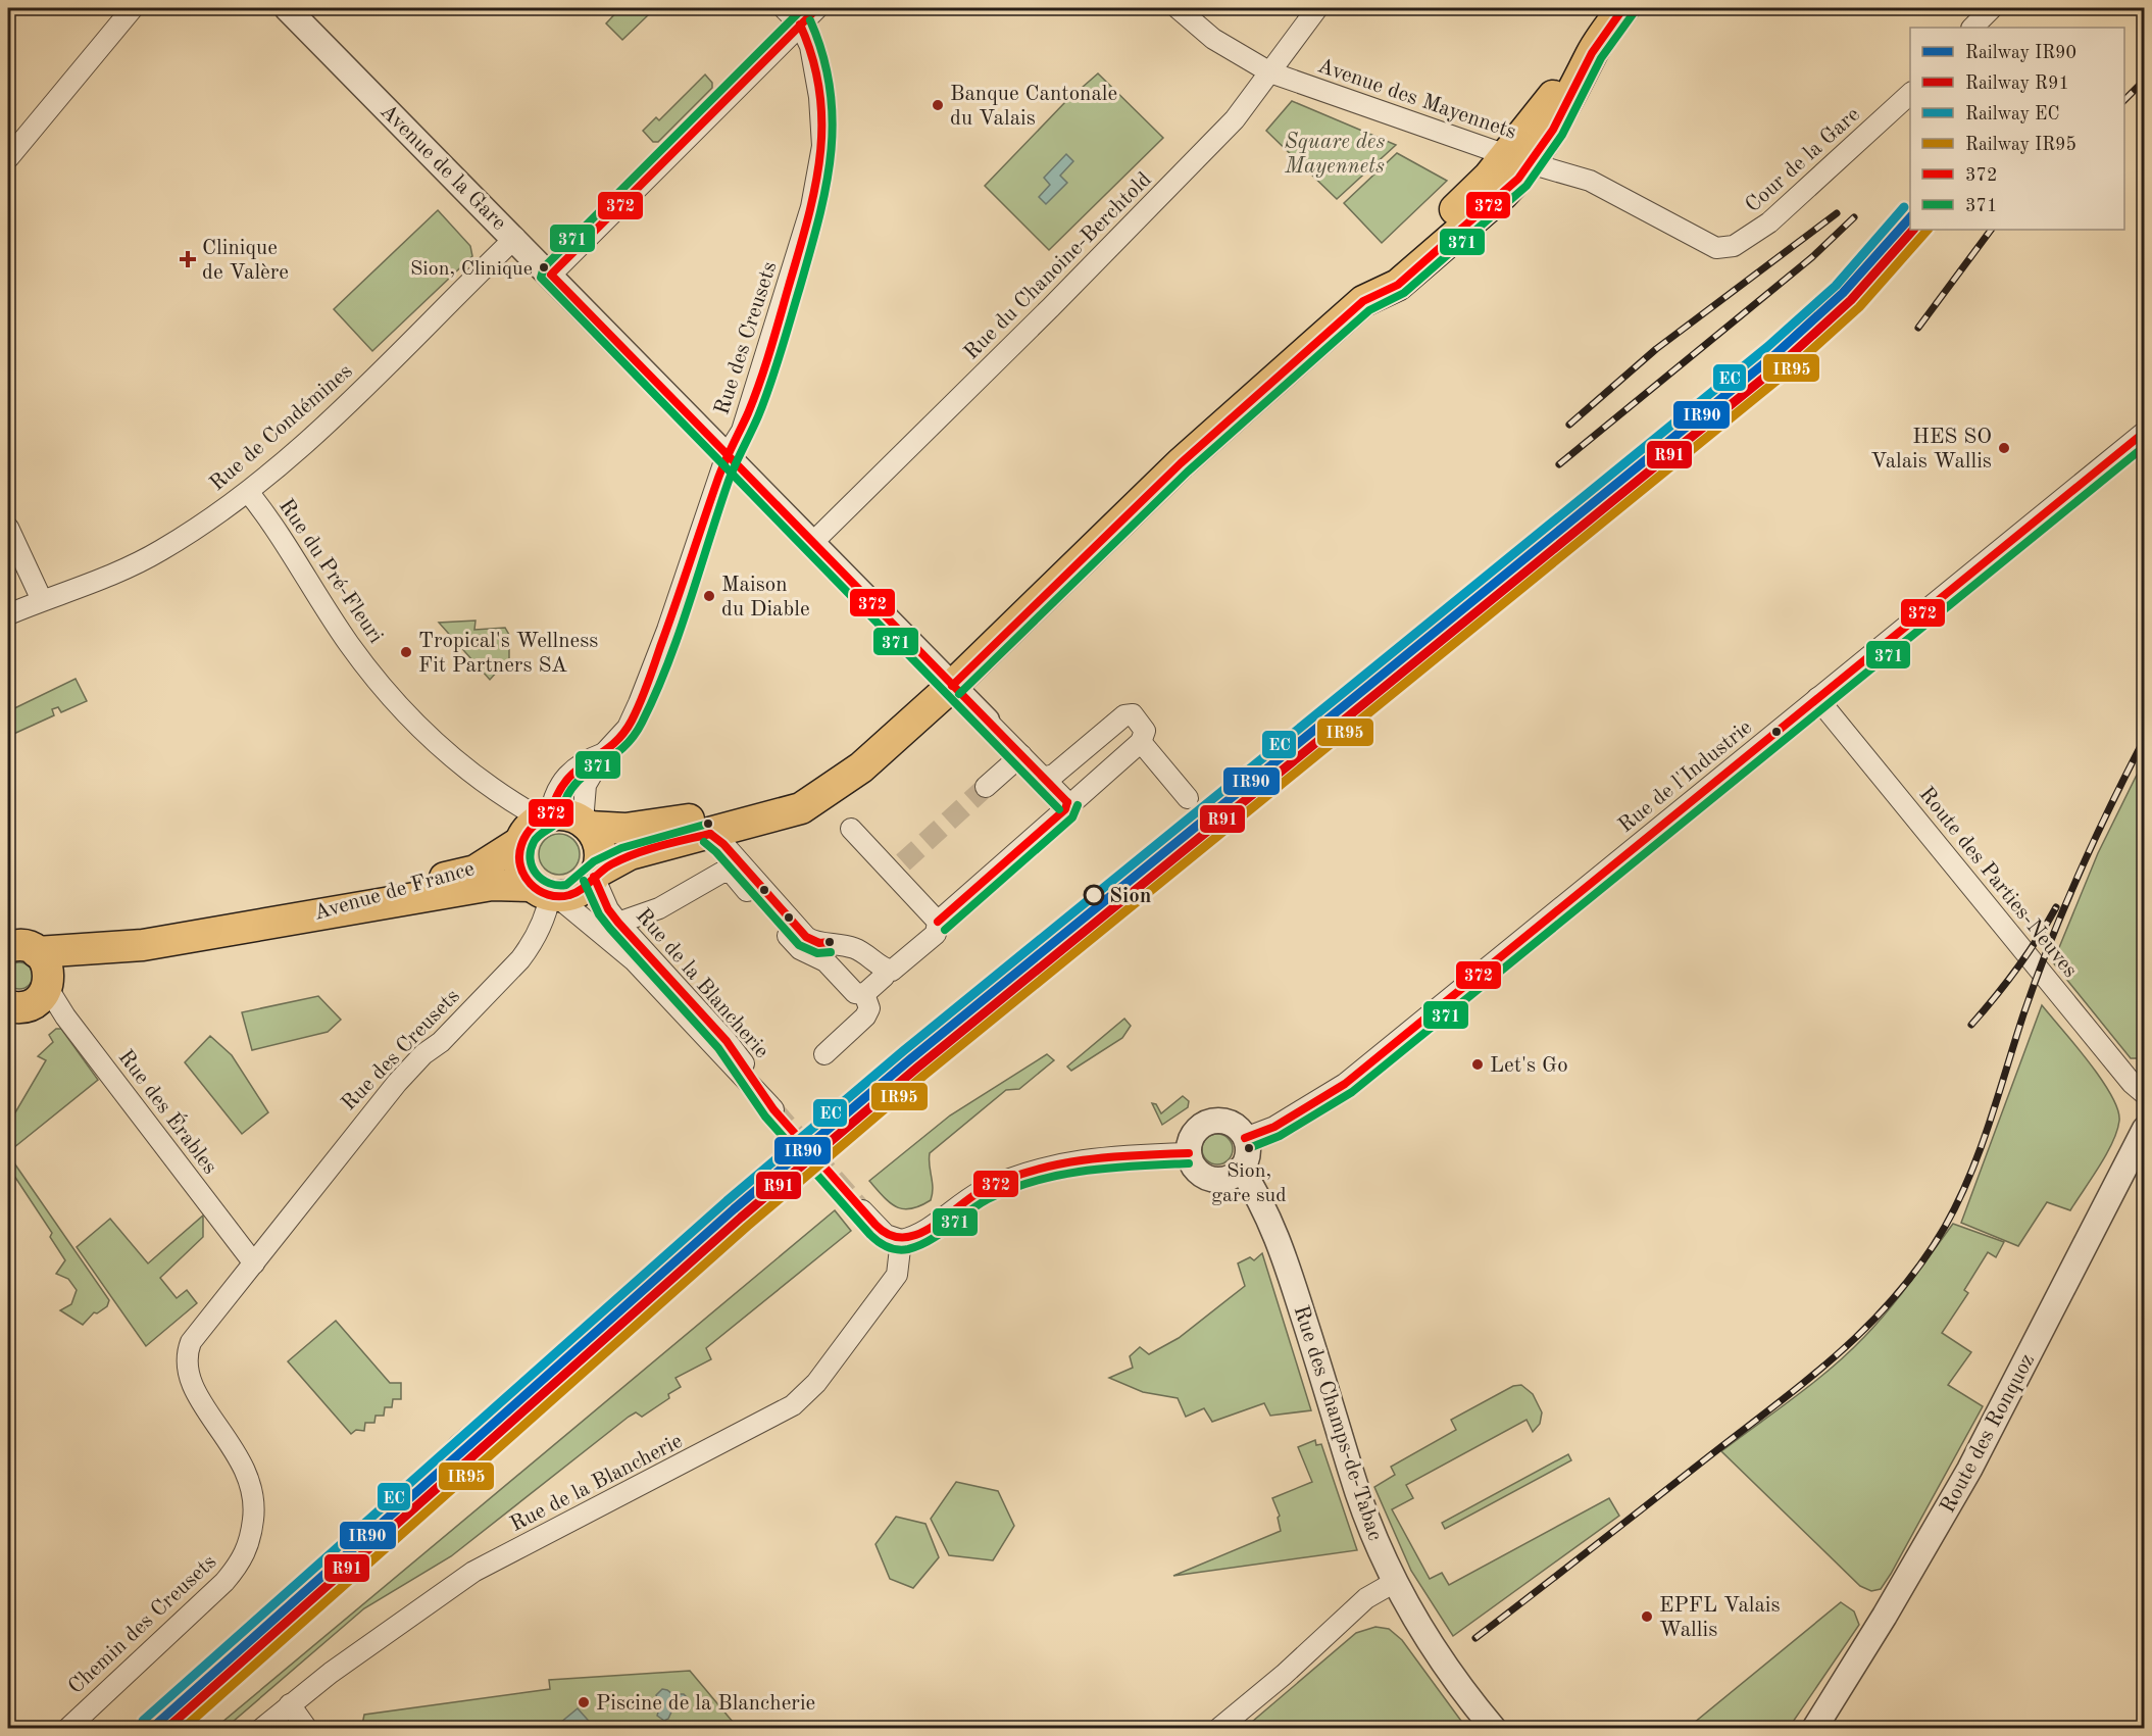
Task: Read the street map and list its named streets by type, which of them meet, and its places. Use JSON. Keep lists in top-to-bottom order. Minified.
{"streets":{"main road":["Avenue de France"],"street":["Avenue des Mayennets","Cour de la Gare","Avenue de la Gare","Rue du Chanoine-Berchtold","Rue des Creusets","Rue de Condémines","Rue du Pré-Fleuri","Rue de l'Industrie","Route des Parties-Neuves","Rue de la Blancherie","Rue des Érables","Rue des Champs-de-Tabac","Route des Ronquoz","Chemin des Creusets"]},"crossings":[["Avenue des Mayennets","Cour de la Gare"],["Avenue des Mayennets","Rue du Chanoine-Berchtold"],["Avenue de la Gare","Rue du Chanoine-Berchtold"],["Avenue de la Gare","Rue des Creusets"],["Avenue de la Gare","Rue de Condémines"],["Rue des Creusets","Rue du Pré-Fleuri"],["Rue des Creusets","Avenue de France"],["Rue des Creusets","Rue de la Blancherie"],["Rue des Creusets","Rue des Érables"],["Rue des Creusets","Chemin des Creusets"],["Rue de Condémines","Rue du Pré-Fleuri"],["Rue du Pré-Fleuri","Avenue de France"],["Rue du Pré-Fleuri","Rue de la Blancherie"],["Rue de l'Industrie","Route des Parties-Neuves"],["Rue de l'Industrie","Rue des Champs-de-Tabac"],["Avenue de France","Rue de la Blancherie"],["Avenue de France","Rue des Érables"],["Rue des Érables","Chemin des Creusets"]],"parks":["Square des Mayennets"],"places":{"other":["Banque Cantonale du Valais","Sion, Clinique","HES SO Valais Wallis","Maison du Diable","Tropical's Wellness Fit Partners SA","Sion","Let's Go","Sion, gare sud","EPFL Valais Wallis","Piscine de la Blancherie"],"health":["Clinique de Valère"]},"lines":["transit line 372","transit line 371","rail line EC","rail line IR90","rail line R91","rail line IR95"],"legend":["Railway IR90","Railway R91","Railway EC","Railway IR95","372","371"]}
